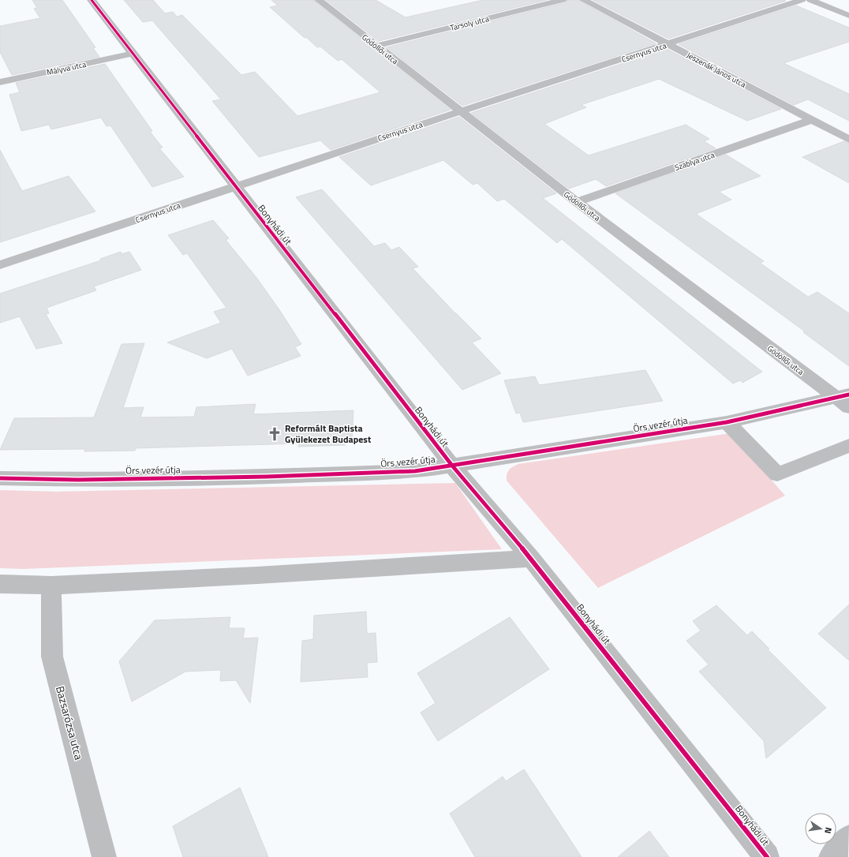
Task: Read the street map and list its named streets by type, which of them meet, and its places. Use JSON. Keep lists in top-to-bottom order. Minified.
{"streets":{"street":["Tarsoly utca","Gödöllői utca","Csernyus utca","Mályva utca","Jeszenák János utca","Szablya utca","Bonyhádi út","Örs vezér útja","Bazsarózsa utca"]},"crossings":[["Tarsoly utca","Gödöllői utca"],["Gödöllői utca","Csernyus utca"],["Gödöllői utca","Szablya utca"],["Gödöllői utca","Örs vezér útja"],["Csernyus utca","Jeszenák János utca"],["Csernyus utca","Bonyhádi út"],["Mályva utca","Bonyhádi út"],["Jeszenák János utca","Szablya utca"],["Bonyhádi út","Örs vezér útja"]],"places":{"church":["Reformált Baptista Gyülekezet Budapest"]},"north":"right"}
